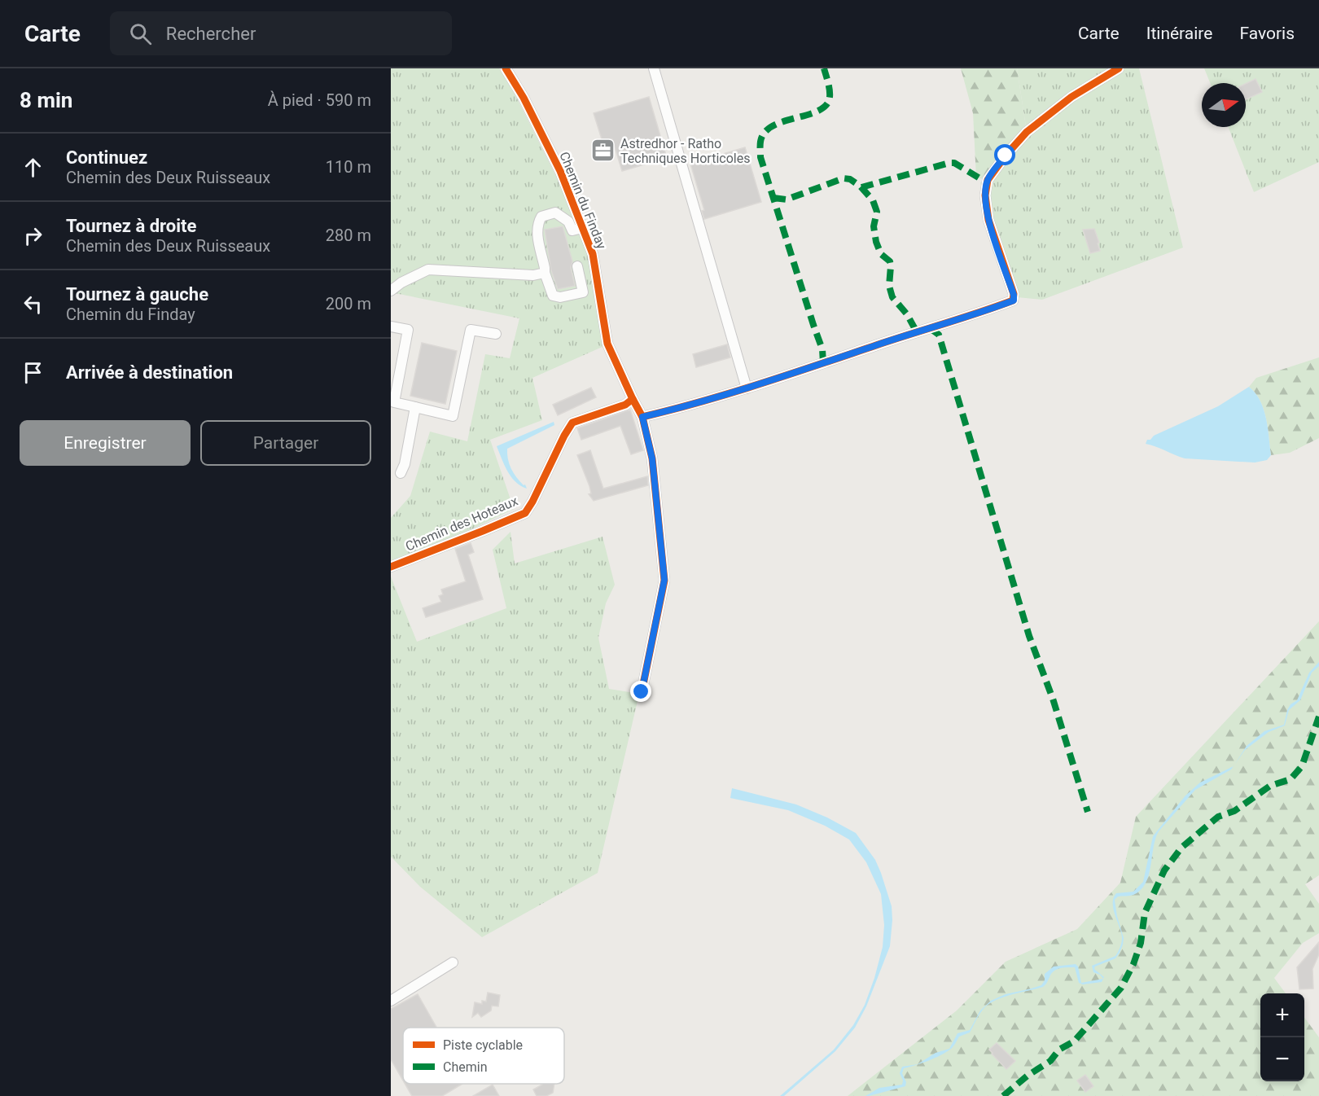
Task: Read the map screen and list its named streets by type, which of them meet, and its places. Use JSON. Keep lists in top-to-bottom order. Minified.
{"streets":{"street":["Chemin du Finday","Chemin des Hoteaux"]},"crossings":[["Chemin du Finday","Chemin des Hoteaux"]],"places":{"office":["Astredhor - Ratho Techniques Horticoles"]},"legend":["Piste cyclable","Chemin"],"north":"right","page":{"header":"Carte","search":"Rechercher","nav":["Carte","Itinéraire","Favoris"],"heading":["8 min","À pied · 590 m"],"list":[["Continuez","Chemin des Deux Ruisseaux","110 m"],["Tournez à droite","Chemin des Deux Ruisseaux","280 m"],["Tournez à gauche","Chemin du Finday","200 m"],"Arrivée à destination"],"buttons":["Enregistrer","Partager"],"map_buttons":["+","−"]}}
